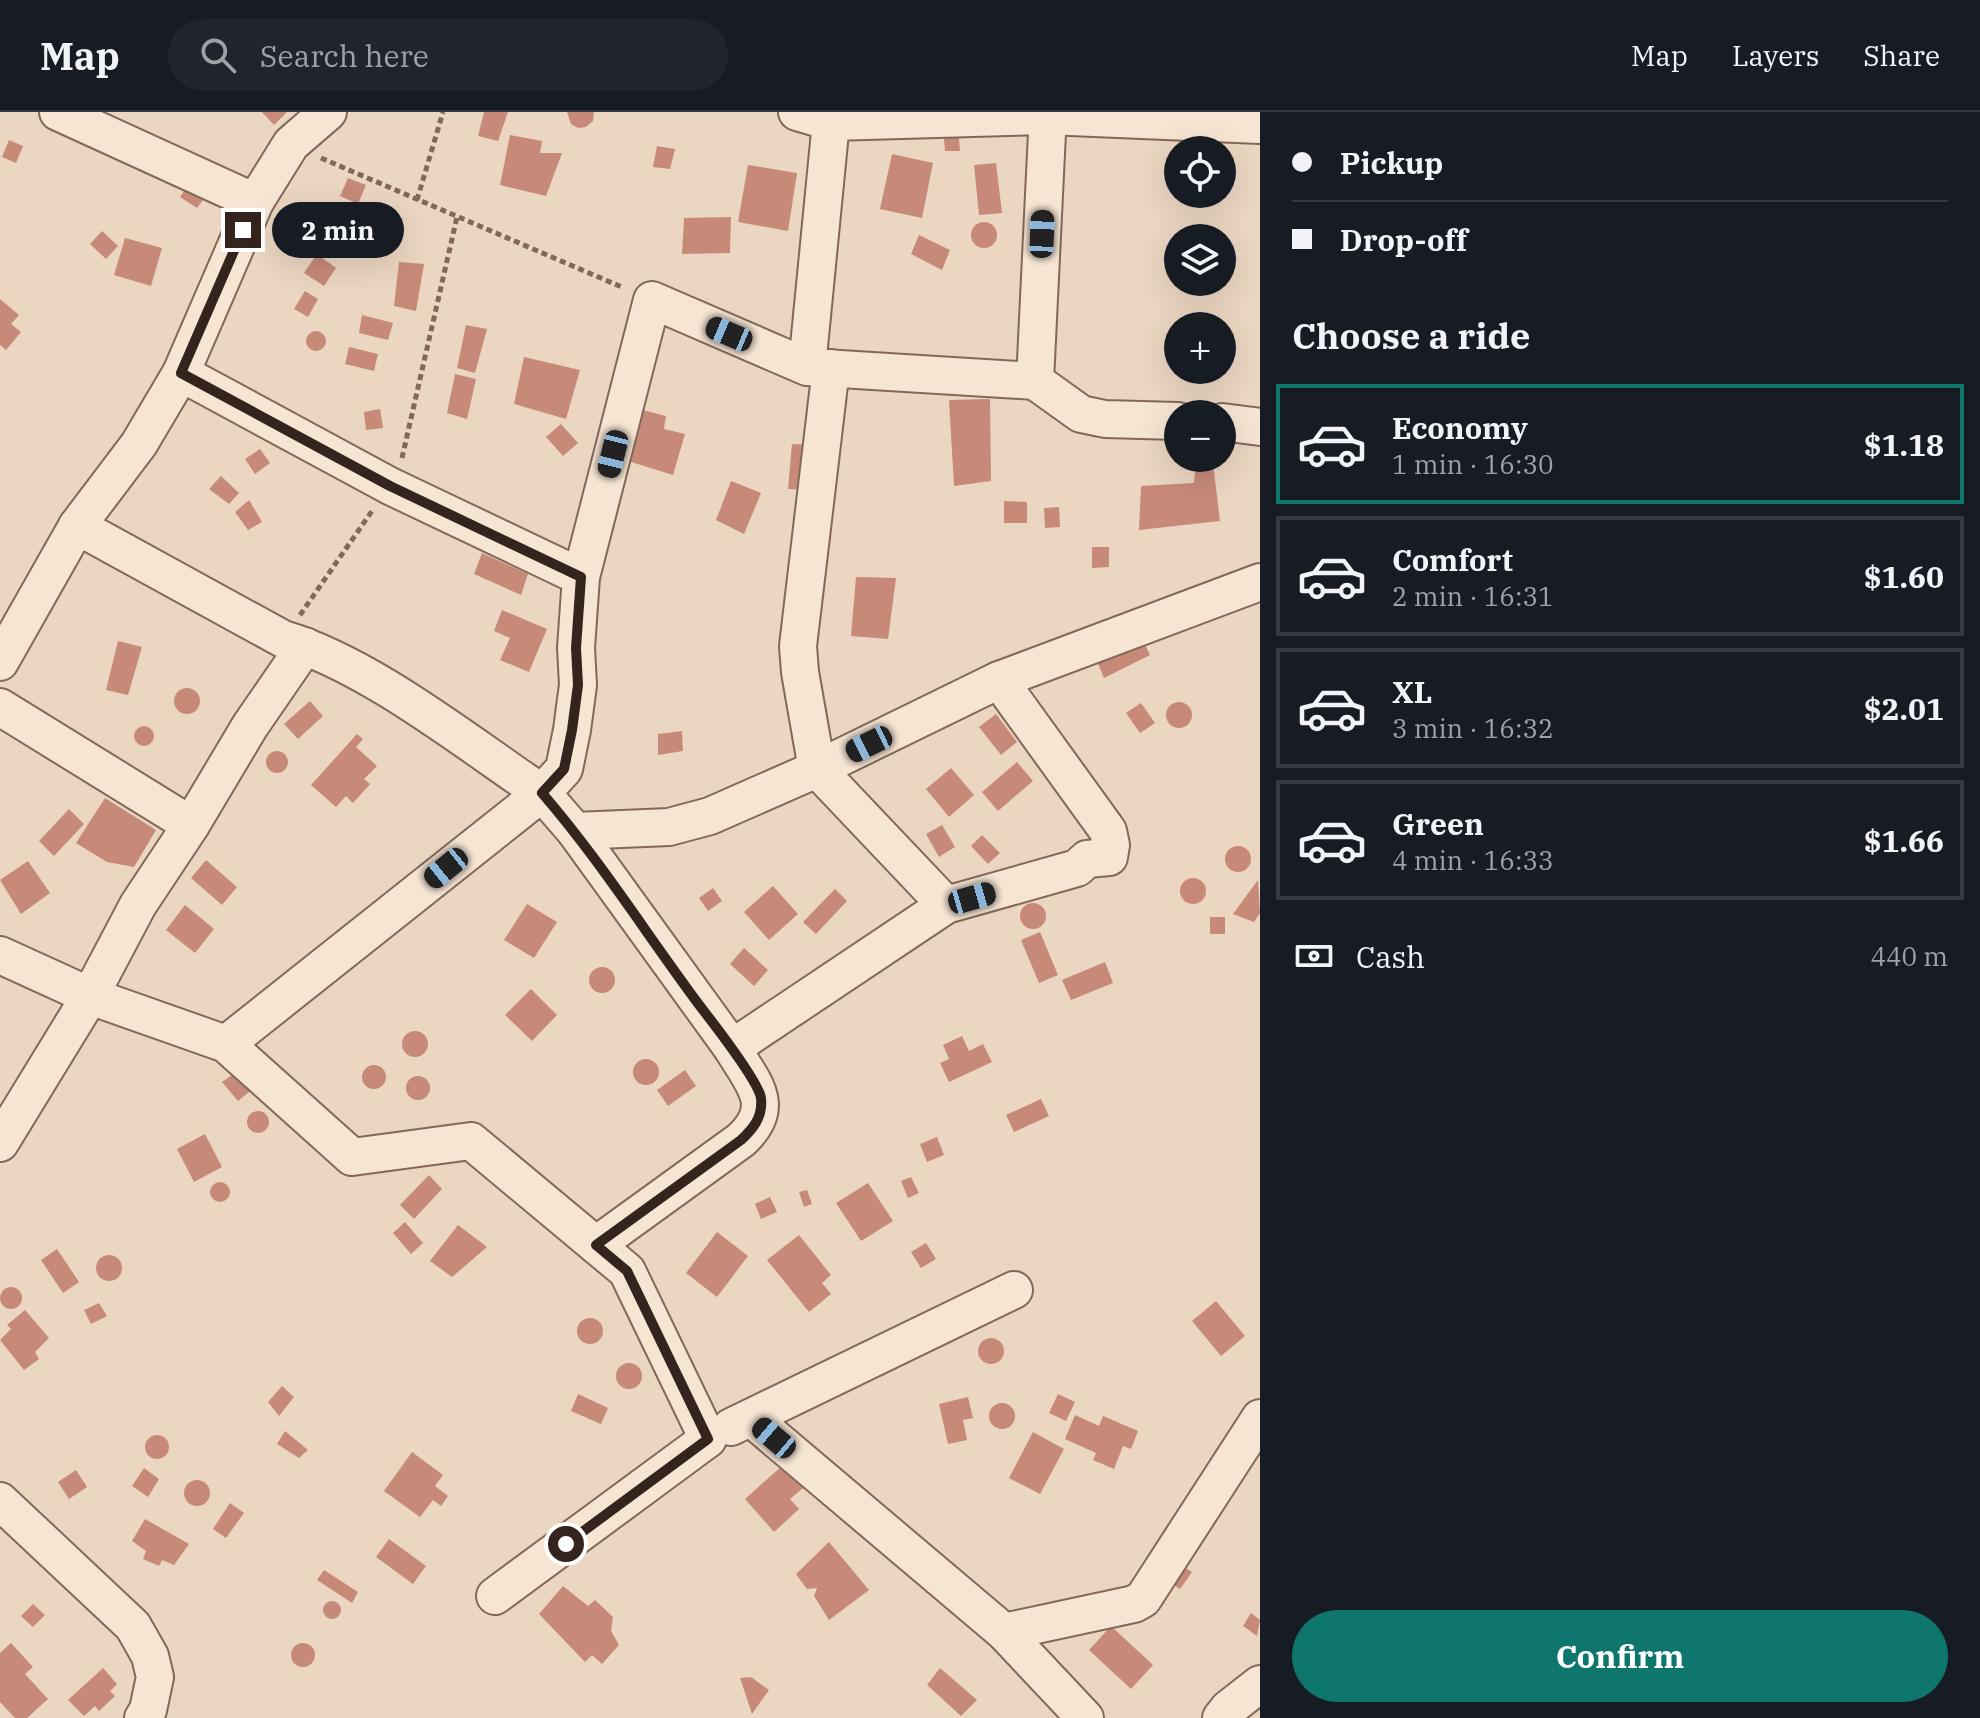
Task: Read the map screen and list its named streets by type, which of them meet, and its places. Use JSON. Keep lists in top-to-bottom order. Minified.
{"page":{"header":"Map","search":"Search here","nav":["Map","Layers","Share"],"banner":["Pickup","Drop-off"],"map_buttons":["+","−"],"bubble":"2 min","heading":"Choose a ride","list":[{"name":"Economy","note":"1 min · 16:30","value":"$1.18"},{"name":"Comfort","note":"2 min · 16:31","value":"$1.60"},{"name":"XL","note":"3 min · 16:32","value":"$2.01"},{"name":"Green","note":"4 min · 16:33","value":"$1.66"}],"pay":["Cash","440 m"],"buttons":"Confirm"}}
